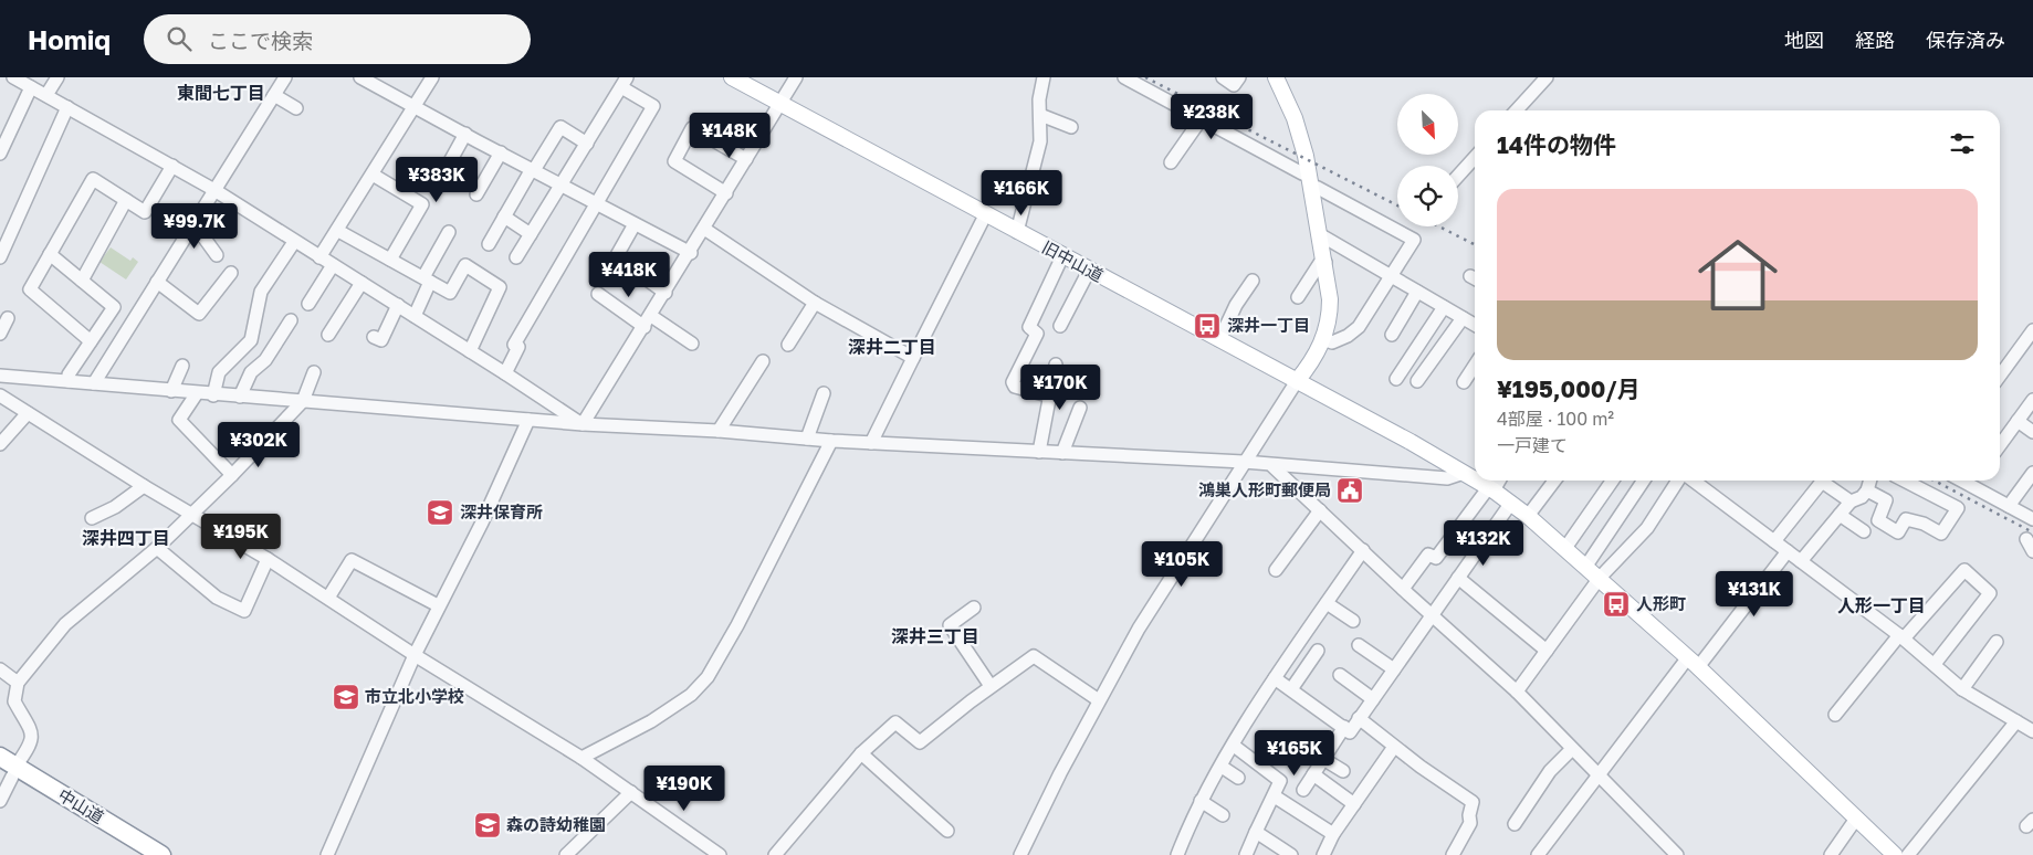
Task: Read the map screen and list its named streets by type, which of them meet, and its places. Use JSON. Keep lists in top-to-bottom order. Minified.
{"streets":{"highway":["中山道"],"main road":["旧中山道"]},"districts":["東間七丁目","深井二丁目","深井四丁目","人形一丁目","深井三丁目"],"places":{"bus stop":["深井一丁目","人形町"],"public building":["鴻巣人形町郵便局"],"school or university":["深井保育所","市立北小学校","森の詩幼稚園"]},"north":"bottom right","page":{"header":"Homiq","search":"ここで検索","nav":["地図","経路","保存済み"],"price":["¥238K","¥148K","¥383K","¥166K","¥99.7K","¥418K","¥170K","¥302K","¥195K","¥132K","¥105K","¥131K","¥165K","¥190K"],"heading":"14件の物件","list":[{"name":"¥195,000/月","note":"4部屋 · 100 m² · 一戸建て"}]}}
